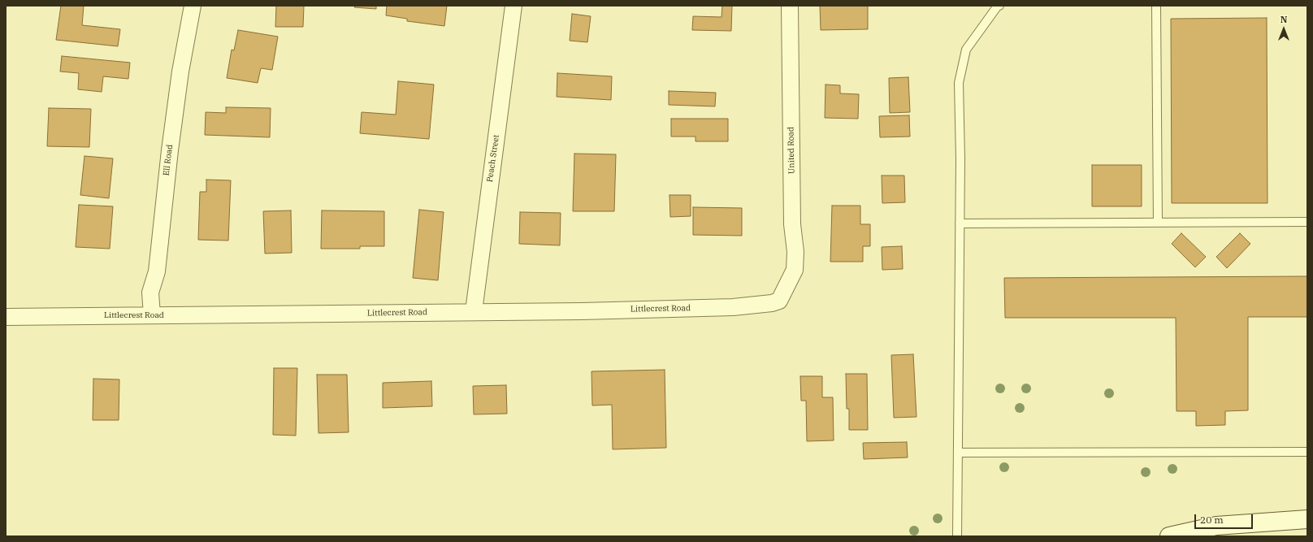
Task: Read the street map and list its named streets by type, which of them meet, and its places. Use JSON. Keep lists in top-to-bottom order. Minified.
{"streets":{"street":["United Road","Peach Street","Ell Road","Littlecrest Road"]},"crossings":[["United Road","Littlecrest Road"],["Peach Street","Littlecrest Road"],["Ell Road","Littlecrest Road"]],"scale_bar":"20 m","north":"top"}
